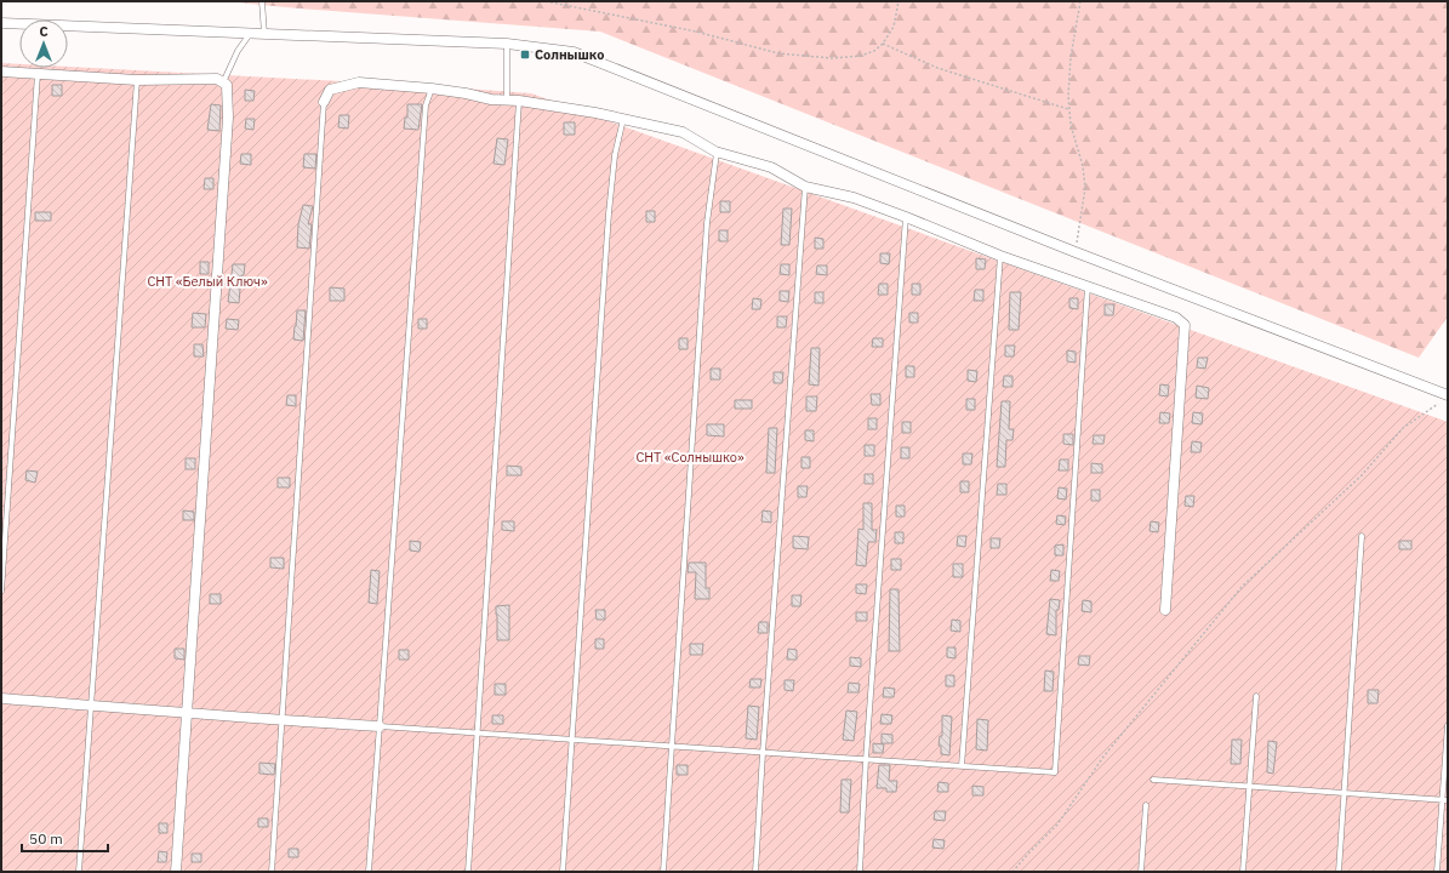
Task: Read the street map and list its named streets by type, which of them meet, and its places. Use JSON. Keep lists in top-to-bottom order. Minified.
{"parks":["СНТ «Белый Ключ»","СНТ «Солнышко»"],"places":{"transit":["Солнышко"]},"scale_bar":"50 m","north":"top"}
